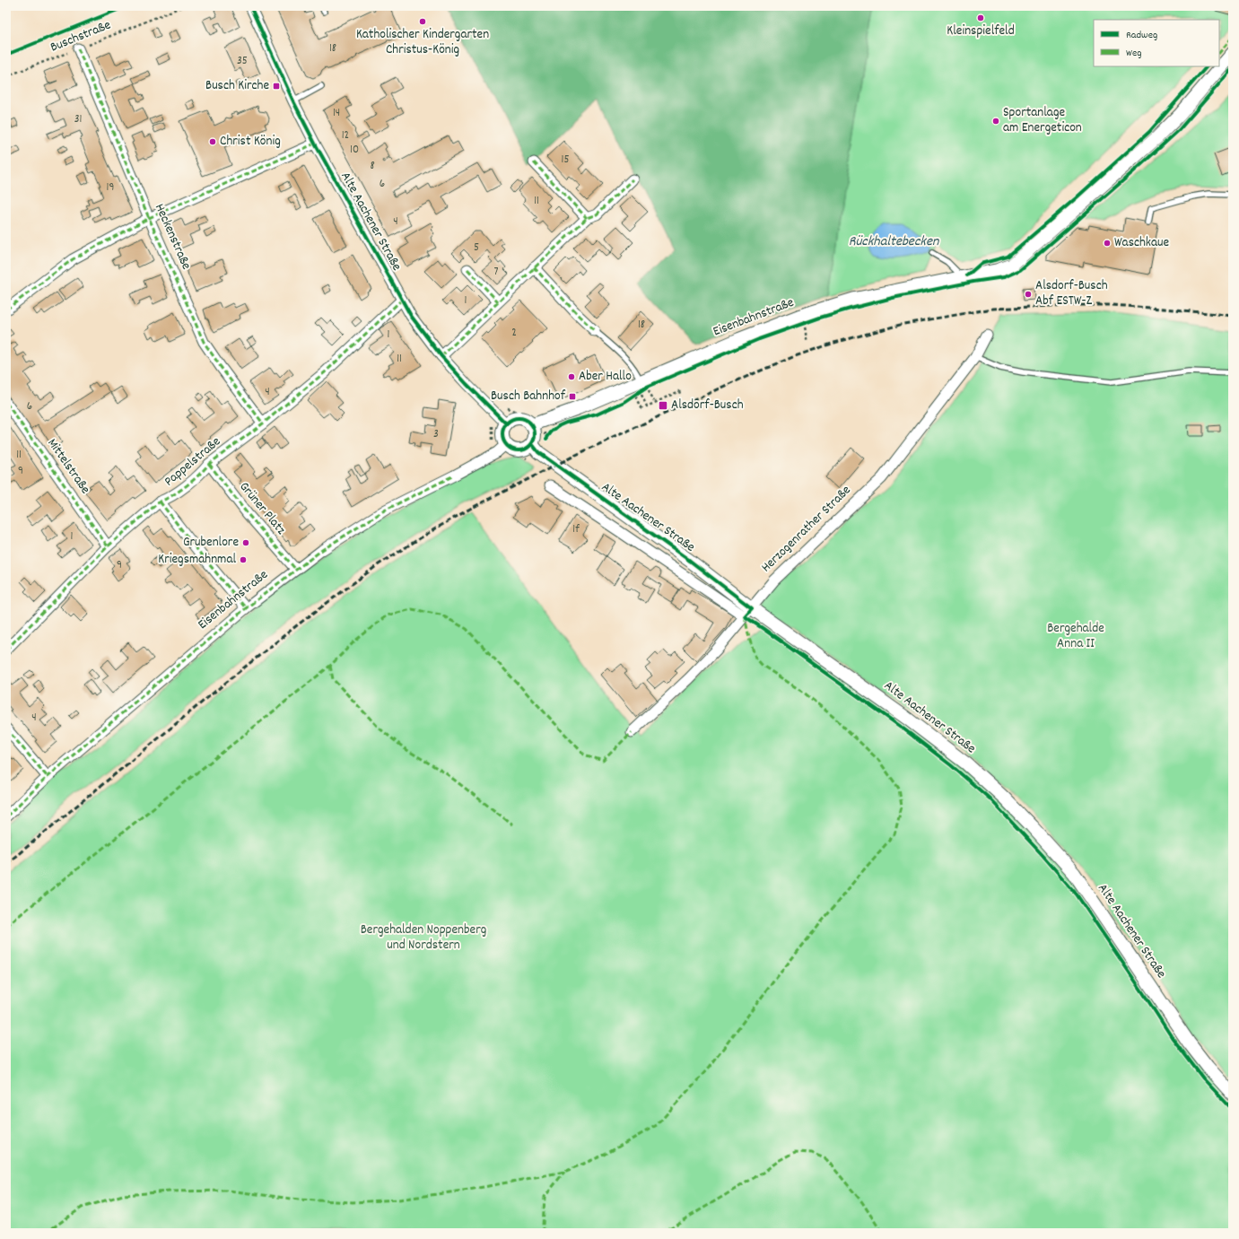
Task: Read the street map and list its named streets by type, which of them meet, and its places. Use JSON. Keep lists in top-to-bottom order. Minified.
{"streets":{"street":["Alte Aachener Straße","Heckenstraße","Eisenbahnstraße","Pappelstraße","Mittelstraße","Grüner Platz","Herzogenrather Straße"],"cycle path":["Buschstraße"]},"crossings":[["Buschstraße","Heckenstraße"],["Alte Aachener Straße","Eisenbahnstraße"],["Alte Aachener Straße","Pappelstraße"],["Alte Aachener Straße","Herzogenrather Straße"],["Heckenstraße","Pappelstraße"],["Eisenbahnstraße","Grüner Platz"],["Pappelstraße","Mittelstraße"],["Pappelstraße","Grüner Platz"]],"water":["Rückhaltebecken"],"parks":["Bergehalde Anna II","Bergehalden Noppenberg und Nordstern"],"places":{"other":["Kleinspielfeld","Katholischer Kindergarten Christus-König","Sportanlage am Energeticon","Christ König","Waschkaue","Alsdorf-Busch Abf ESTW-Z","Aber Hallo","Grubenlore","Kriegsmahnmal"],"transit":["Busch Kirche","Busch Bahnhof","Alsdorf-Busch"]},"house_numbers":["18","35","14","31","12","10","15","8","6","19","11","4","5","7","1","18","2","1","11","4","6","3","11","9","1f","1","9","4"],"legend":["Radweg","Weg"]}
